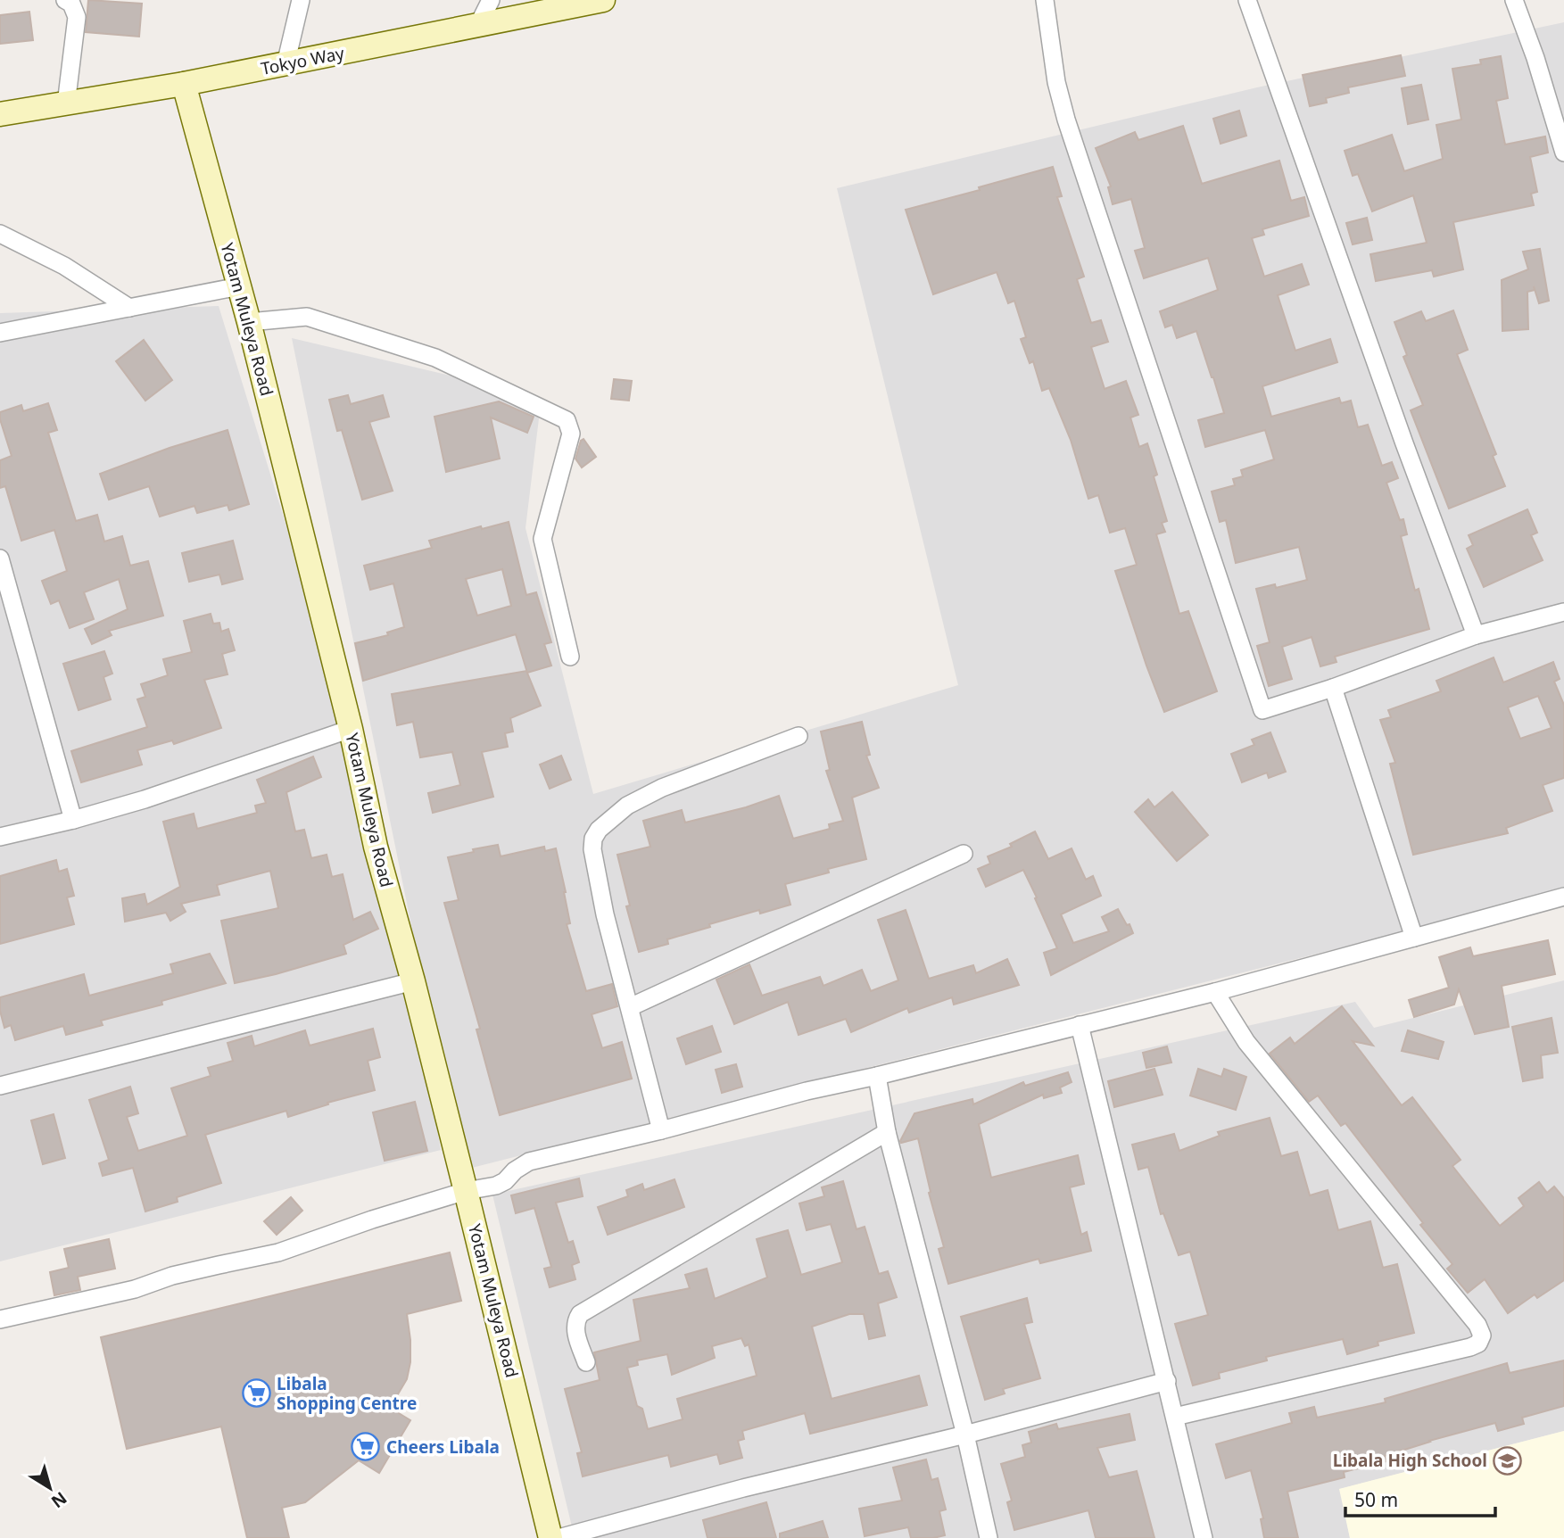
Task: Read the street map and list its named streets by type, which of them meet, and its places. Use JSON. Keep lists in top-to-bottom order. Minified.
{"streets":{"street":["Tokyo Way","Yotam Muleya Road"]},"crossings":[["Tokyo Way","Yotam Muleya Road"]],"places":{"supermarket":["Libala Shopping Centre","Cheers Libala"],"school or university":["Libala High School"]},"scale_bar":"50 m","north":"bottom right"}
